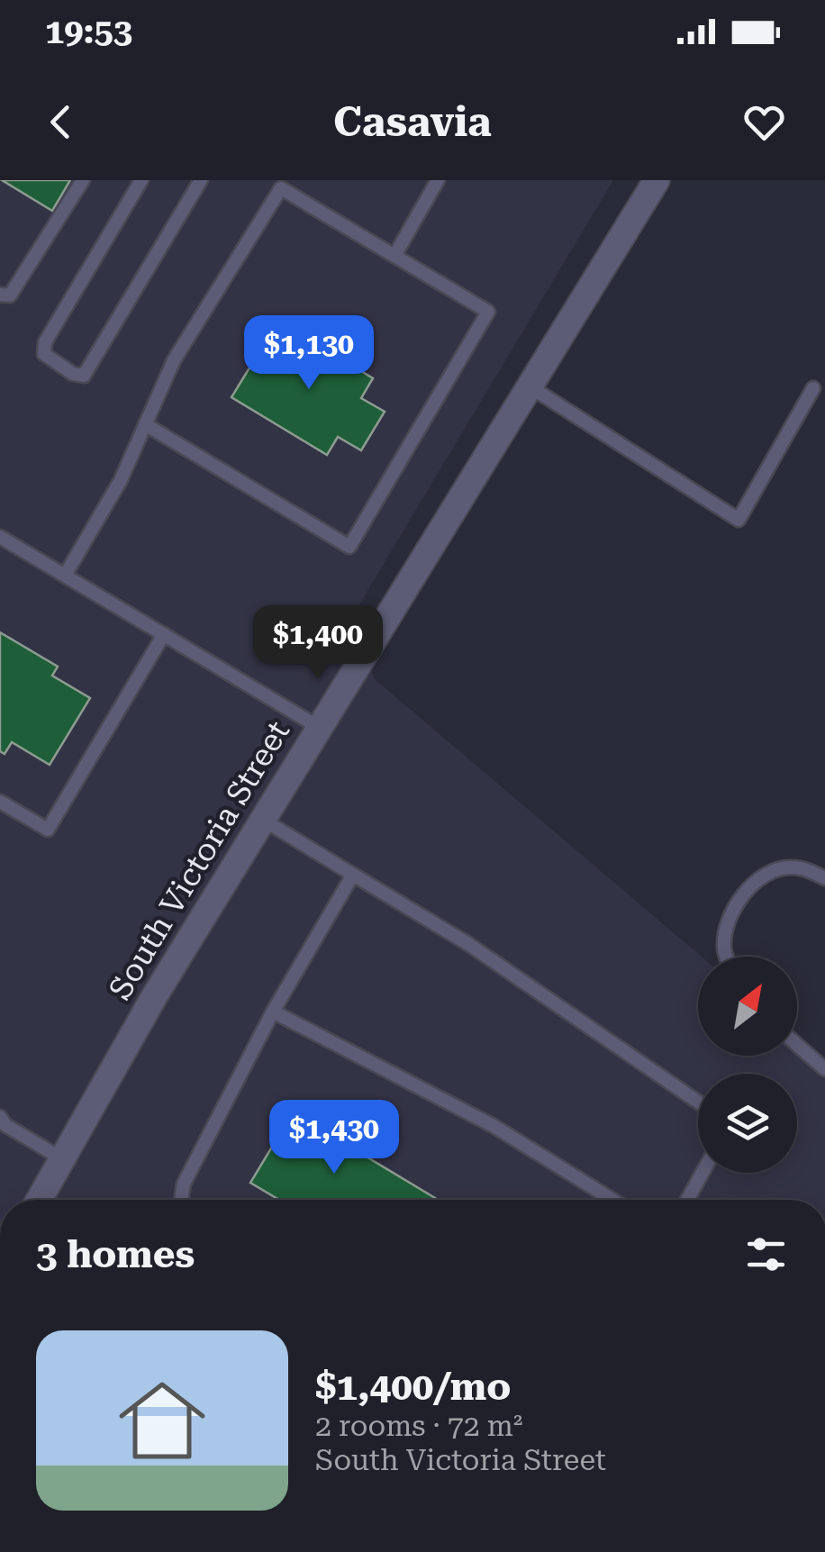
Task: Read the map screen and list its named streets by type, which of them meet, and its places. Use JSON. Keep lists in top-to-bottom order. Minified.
{"streets":{"street":["South Victoria Street"]},"north":"top right","page":{"status":"19:53","header":"Casavia","price":["$1,130","$1,400","$1,430"],"heading":"3 homes","list":[{"name":"$1,400/mo","note":"2 rooms · 72 m² · South Victoria Street"}]}}
